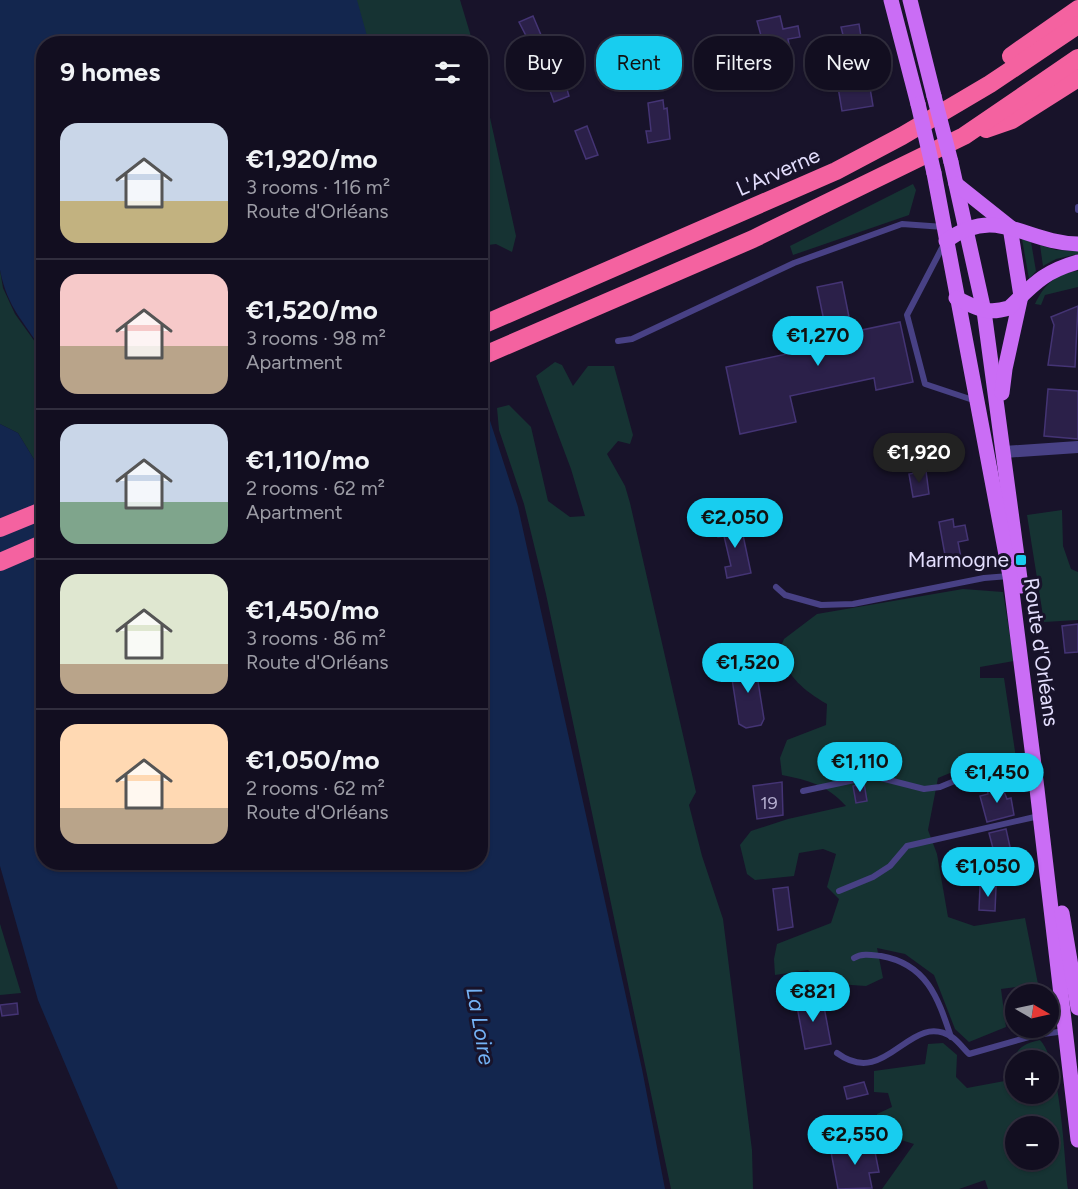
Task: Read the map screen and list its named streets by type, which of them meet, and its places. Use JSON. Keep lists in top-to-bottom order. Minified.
{"streets":{"highway":["L'Arverne"],"main road":["Route d'Orléans"]},"water":["La Loire"],"places":{"transit":["Marmogne"]},"house_numbers":["19"],"north":"right","page":{"chip":["Buy","Rent","Filters","New"],"heading":"9 homes","list":[{"name":"€1,920/mo","note":"3 rooms · 116 m² · Route d'Orléans"},{"name":"€1,520/mo","note":"3 rooms · 98 m² · Apartment"},{"name":"€1,110/mo","note":"2 rooms · 62 m² · Apartment"},{"name":"€1,450/mo","note":"3 rooms · 86 m² · Route d'Orléans"},{"name":"€1,050/mo","note":"2 rooms · 62 m² · Route d'Orléans"}],"price":["€1,270","€1,920","€2,050","€1,520","€1,110","€1,450","€1,050","€821","€2,550"],"map_buttons":["+","−"]}}
